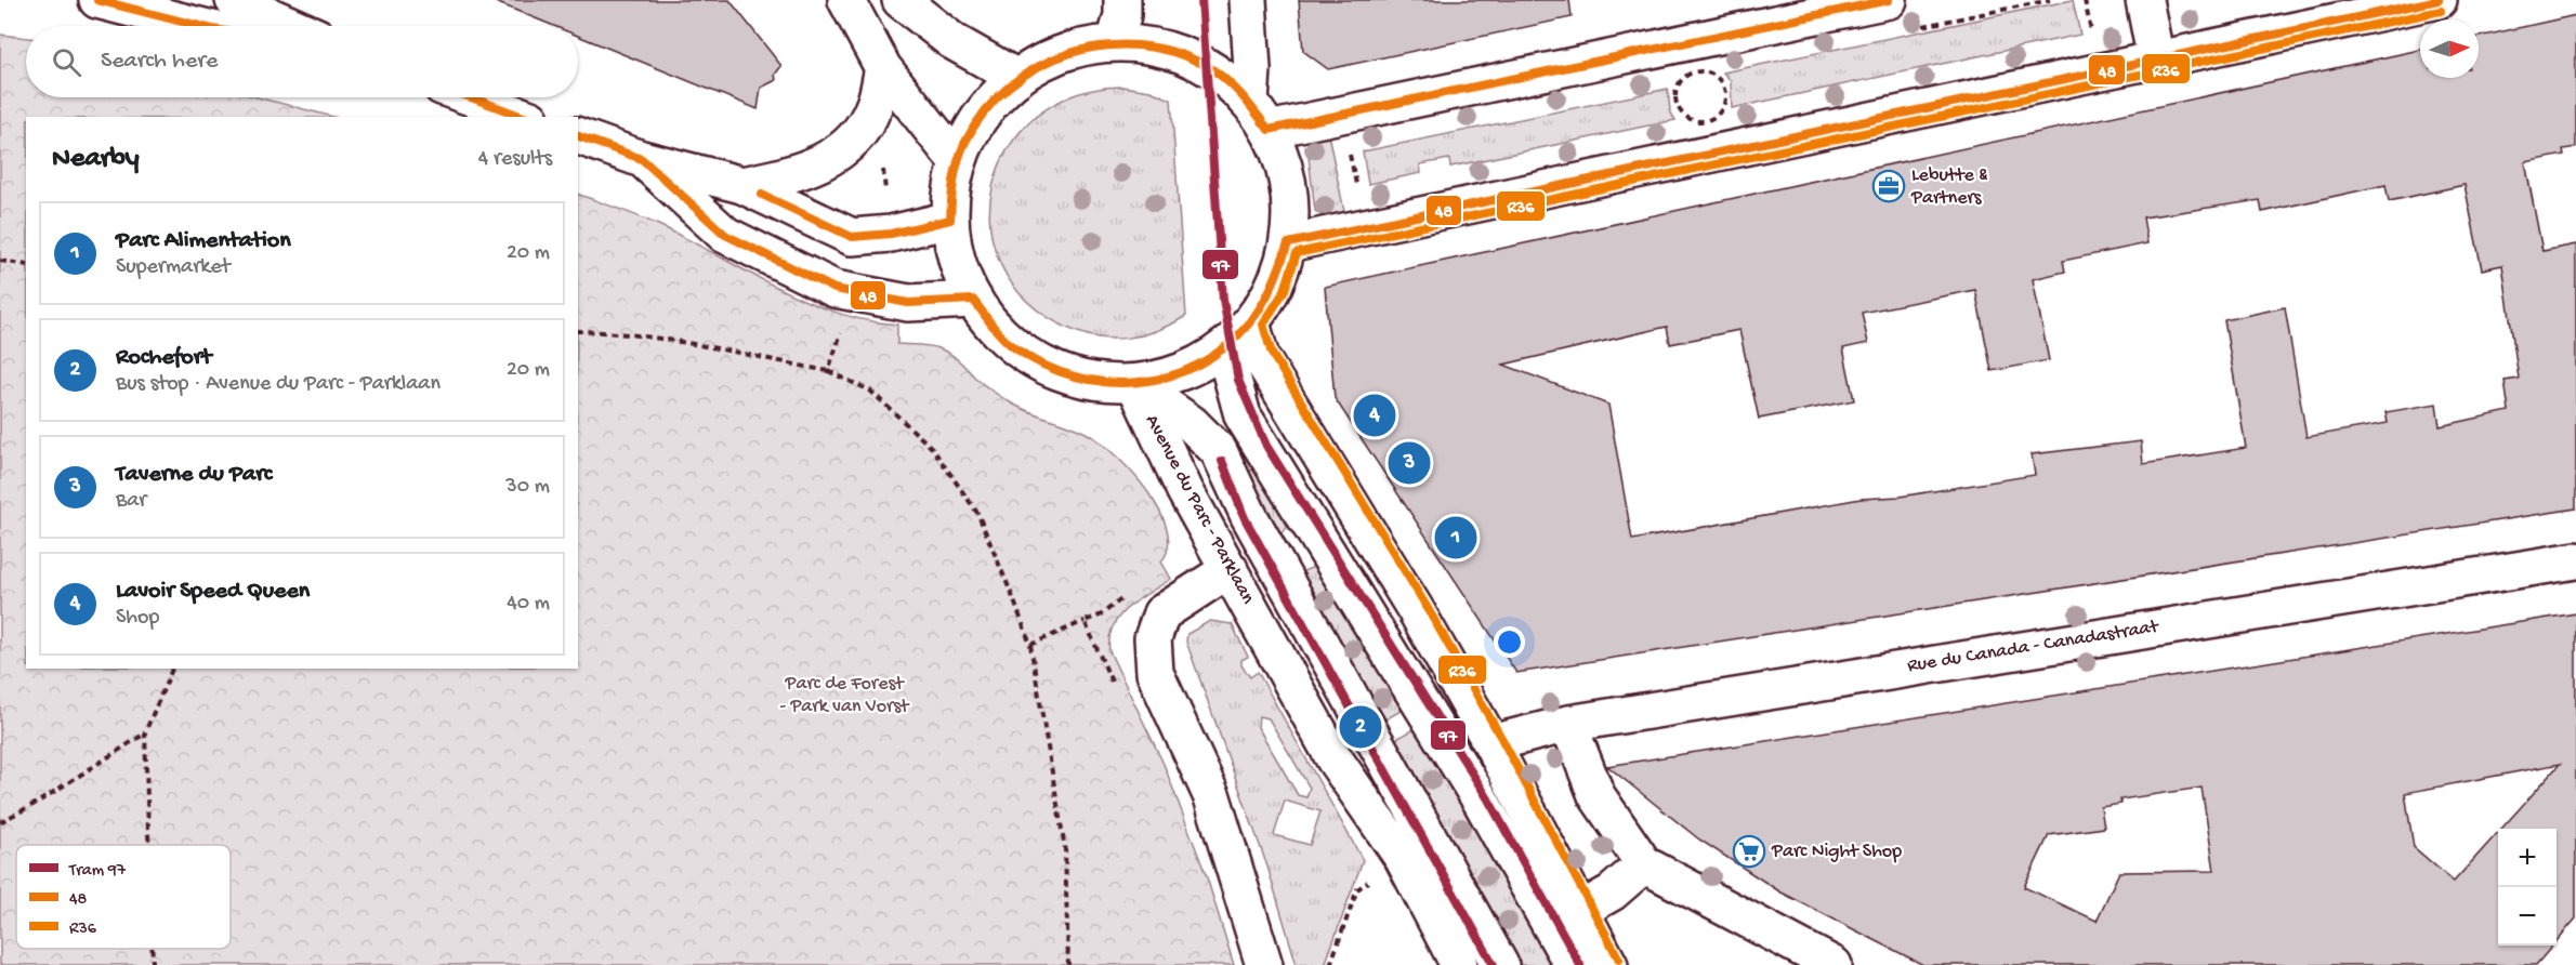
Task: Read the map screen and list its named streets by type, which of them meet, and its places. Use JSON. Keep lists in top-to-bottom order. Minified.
{"streets":{"street":["Avenue du Parc - Parklaan","Rue du Canada - Canadastraat"]},"parks":["Parc de Forest - Park van Vorst"],"places":{"office":["Lebutte & Partners"],"supermarket":["Parc Night Shop"]},"lines":["tram line 97","transit line 48","transit line R36"],"legend":["Tram 97","48","R36"],"north":"right","page":{"search":"Search here","heading":["Nearby","4 results"],"list":[{"mark":"1","name":"Parc Alimentation","note":"Supermarket","value":"20 m"},{"mark":"2","name":"Rochefort","note":"Bus stop · Avenue du Parc - Parklaan","value":"20 m"},{"mark":"3","name":"Taverne du Parc","note":"Bar","value":"30 m"},{"mark":"4","name":"Lavoir Speed Queen","note":"Shop","value":"40 m"}],"pins":["4","3","1","2"],"map_buttons":["+","−"]}}
